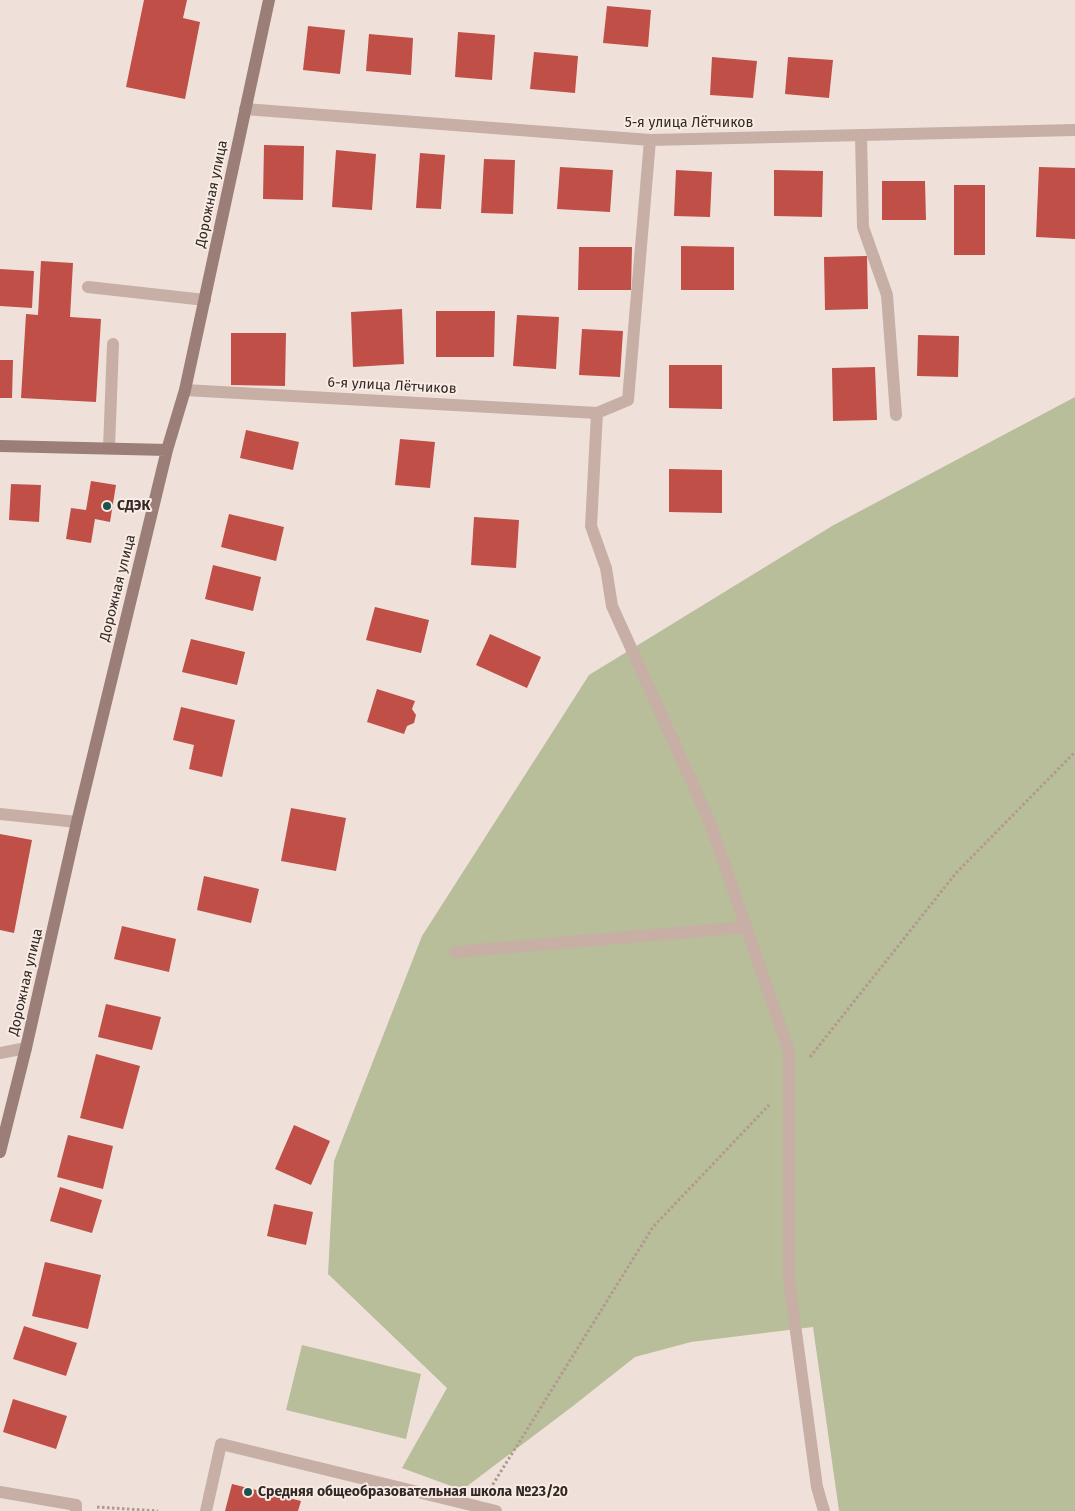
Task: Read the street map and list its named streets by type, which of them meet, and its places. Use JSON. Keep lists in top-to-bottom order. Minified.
{"streets":{"main road":["Дорожная улица"],"street":["5-я улица Лётчиков","6-я улица Лётчиков"]},"crossings":[["5-я улица Лётчиков","Дорожная улица"],["Дорожная улица","6-я улица Лётчиков"]],"places":["СДЭК","Средняя общеобразовательная школа №23/20"]}
